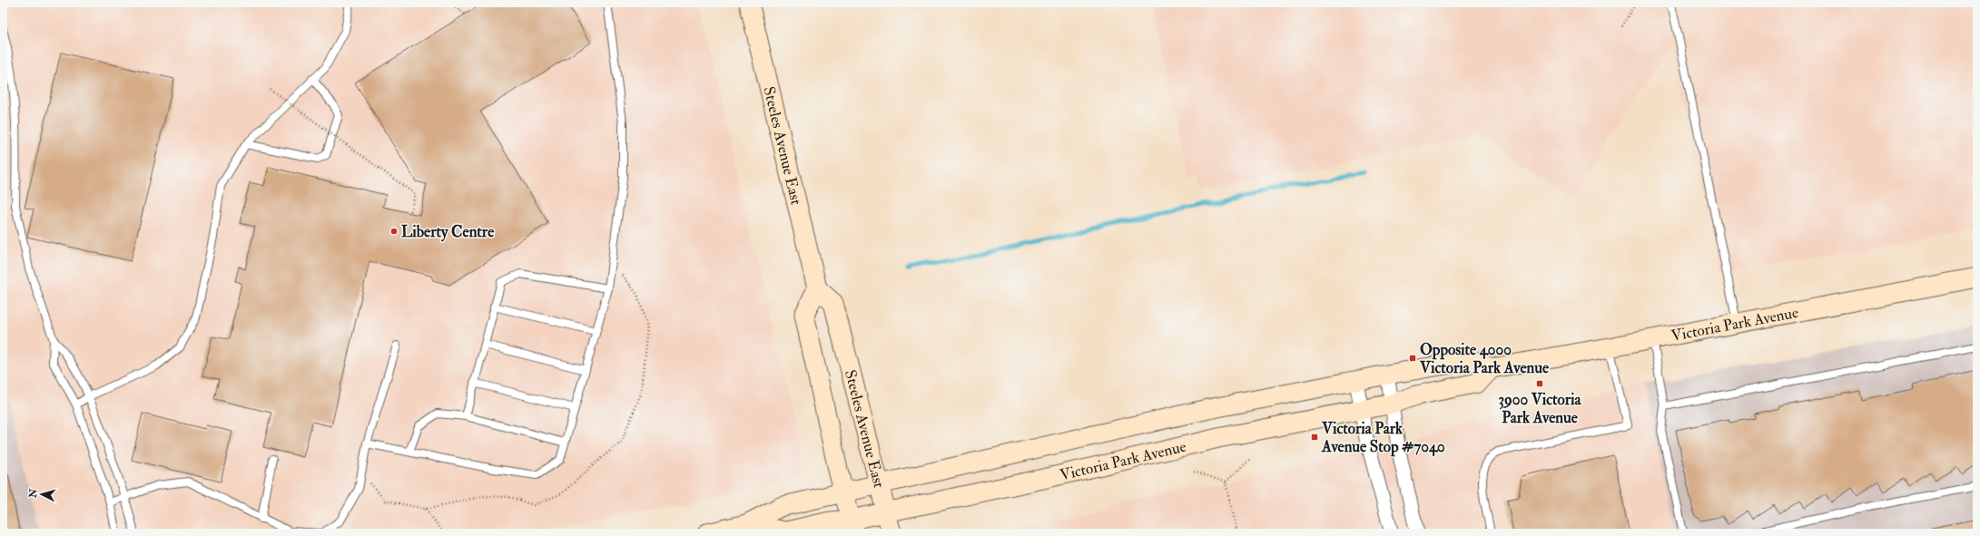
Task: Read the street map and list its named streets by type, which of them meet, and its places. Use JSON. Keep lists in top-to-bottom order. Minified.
{"streets":{"main road":["Steeles Avenue East","Victoria Park Avenue"]},"crossings":[["Steeles Avenue East","Victoria Park Avenue"]],"places":{"other":["Liberty Centre"],"transit":["Opposite 4000 Victoria Park Avenue","3900 Victoria Park Avenue","Victoria Park Avenue Stop #7040"]},"north":"left"}
